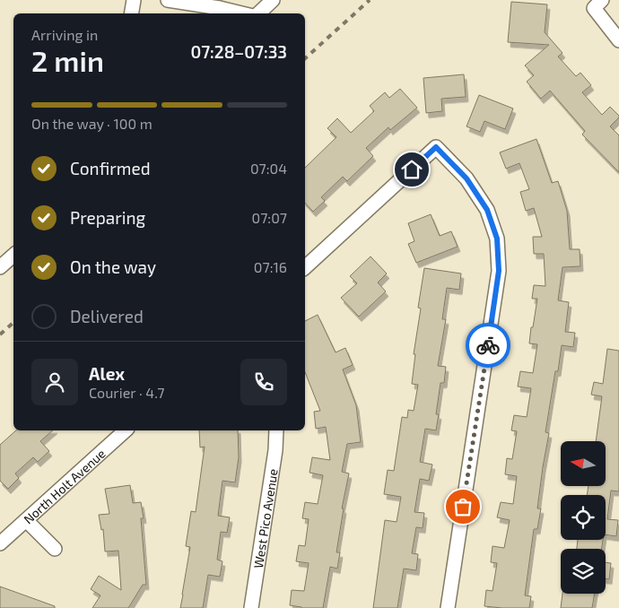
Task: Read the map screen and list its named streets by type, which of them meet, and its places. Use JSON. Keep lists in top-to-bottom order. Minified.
{"streets":{"street":["North Holt Avenue","West Pico Avenue"]},"north":"left","page":{"heading":["2 min","Arriving in","07:28–07:33"],"panel":["Alex","Courier · 4.7"],"bar":"On the way · 100 m","list":[["Confirmed","07:04"],["Preparing","07:07"],["On the way","07:16"],"Delivered"]}}
